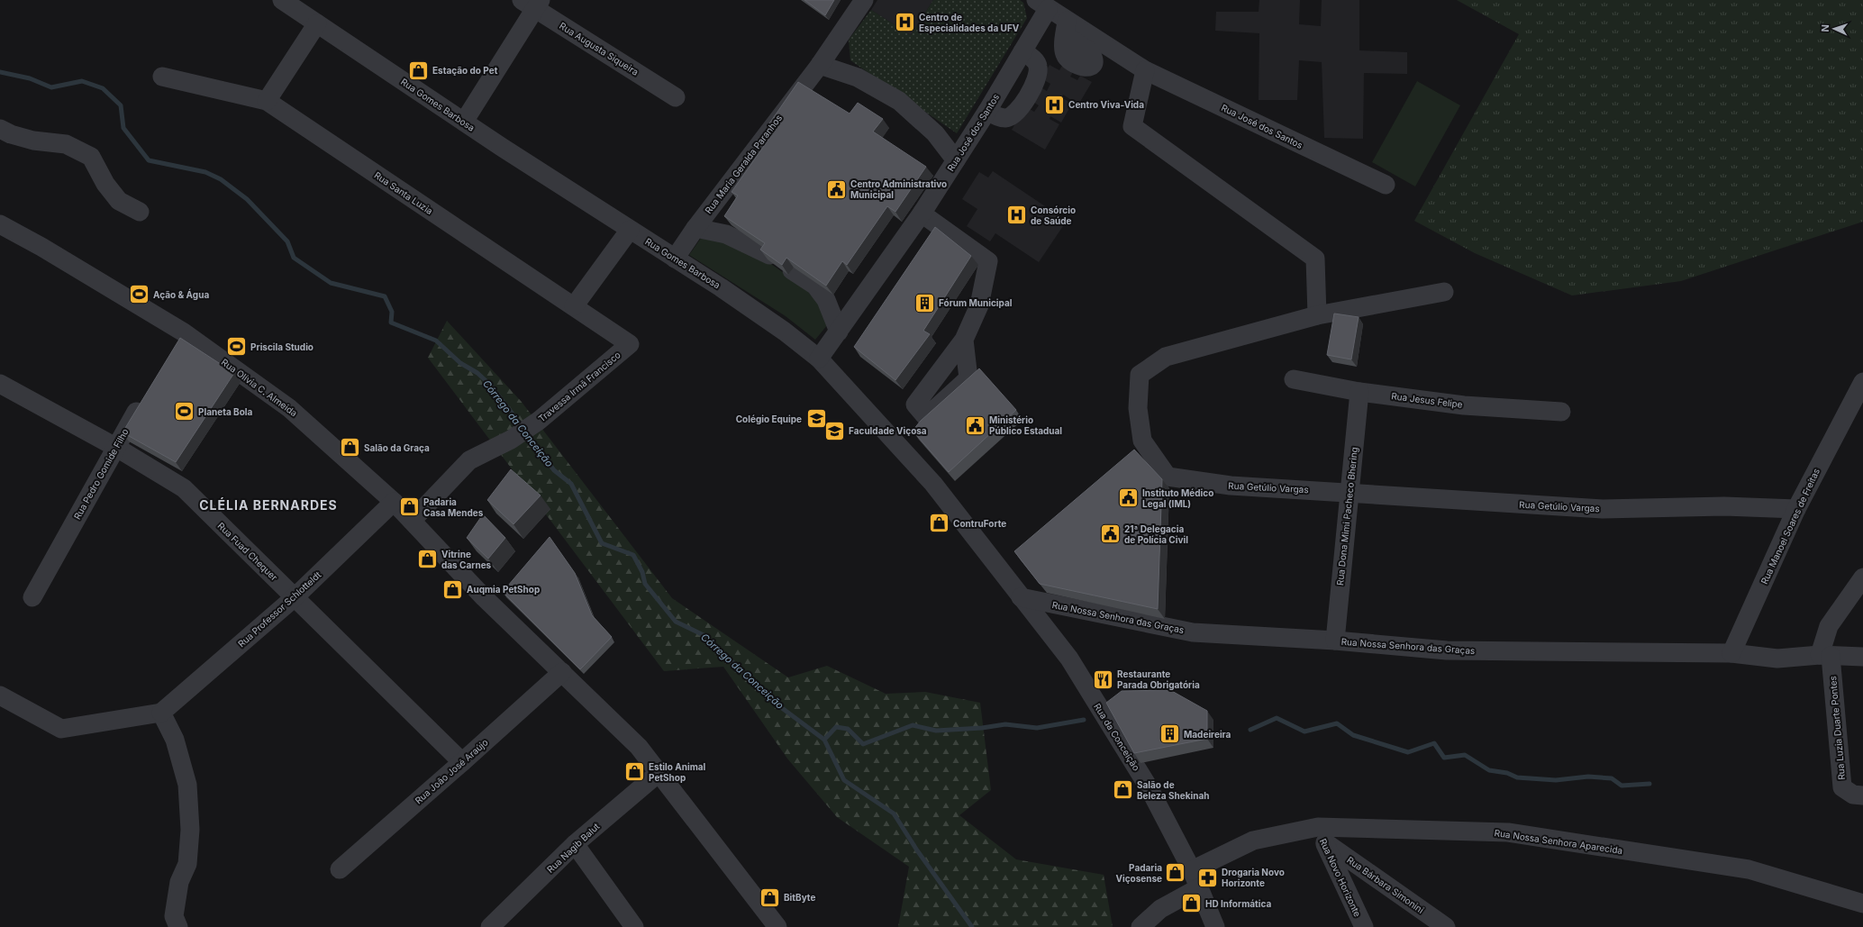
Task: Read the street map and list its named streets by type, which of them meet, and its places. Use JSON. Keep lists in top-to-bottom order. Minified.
{"streets":{"street":["Rua Augusta Siqueira","Rua Gomes Barbosa","Rua José dos Santos","Rua Maria Geralda Paranhos","Rua Santa Luzia","Travessa Irmã Francisco","Rua Olívia C. Almeida","Rua Jesus Felipe","Rua Pedro Gomide Filho","Rua Getúlio Vargas","Rua Dona Mimi Pacheco Bhering","Rua Manoel Soares de Freitas","Rua Fuad Chequer","Rua Professor Schlotteldt","Rua Nossa Senhora das Graças","Rua Luzia Duarte Pontes","Rua da Conceição","Rua João José Araújo","Rua Nossa Senhora Aparecida","Rua Nagib Balut","Rua Novo Horizonte","Rua Bárbara Simonini"]},"crossings":[["Rua Gomes Barbosa","Rua José dos Santos"],["Rua Gomes Barbosa","Rua Maria Geralda Paranhos"],["Rua Gomes Barbosa","Rua Nossa Senhora das Graças"],["Rua Gomes Barbosa","Rua da Conceição"],["Rua Santa Luzia","Travessa Irmã Francisco"],["Travessa Irmã Francisco","Rua Olívia C. Almeida"],["Rua Olívia C. Almeida","Rua Professor Schlotteldt"],["Rua Olívia C. Almeida","Rua João José Araújo"],["Rua Olívia C. Almeida","Rua Nagib Balut"],["Rua Jesus Felipe","Rua Dona Mimi Pacheco Bhering"],["Rua Pedro Gomide Filho","Rua Fuad Chequer"],["Rua Getúlio Vargas","Rua Dona Mimi Pacheco Bhering"],["Rua Getúlio Vargas","Rua Manoel Soares de Freitas"],["Rua Dona Mimi Pacheco Bhering","Rua Nossa Senhora das Graças"],["Rua Manoel Soares de Freitas","Rua Nossa Senhora das Graças"],["Rua Fuad Chequer","Rua Professor Schlotteldt"],["Rua Fuad Chequer","Rua João José Araújo"],["Rua Nossa Senhora das Graças","Rua Luzia Duarte Pontes"],["Rua Nossa Senhora das Graças","Rua da Conceição"],["Rua da Conceição","Rua Nossa Senhora Aparecida"],["Rua Nossa Senhora Aparecida","Rua Novo Horizonte"],["Rua Nossa Senhora Aparecida","Rua Bárbara Simonini"],["Rua Novo Horizonte","Rua Bárbara Simonini"]],"districts":["CLÉLIA BERNARDES"],"water":["Córrego da Conceição"],"places":{"hospital":["Centro de Especialidades da UFV","Centro Viva-Vida","Consórcio de Saúde"],"shop":["Estação do Pet","Salão da Graça","Padaria Casa Mendes","ContruForte","Vitrine das Carnes","Auqmia PetShop","Estilo Animal PetShop","Salão de Beleza Shekinah","Padaria Viçosense","BitByte","HD Informática"],"public building":["Centro Administrativo Municipal","Ministério Público Estadual","Instituto Médico Legal (IML)","21ª Delegacia de Polícia Civil"],"sports":["Ação & Água","Priscila Studio","Planeta Bola"],"building":["Fórum Municipal","Madeireira"],"school or university":["Colégio Equipe","Faculdade Viçosa"],"restaurant":["Restaurante Parada Obrigatória"],"pharmacy":["Drogaria Novo Horizonte"]},"north":"left"}
